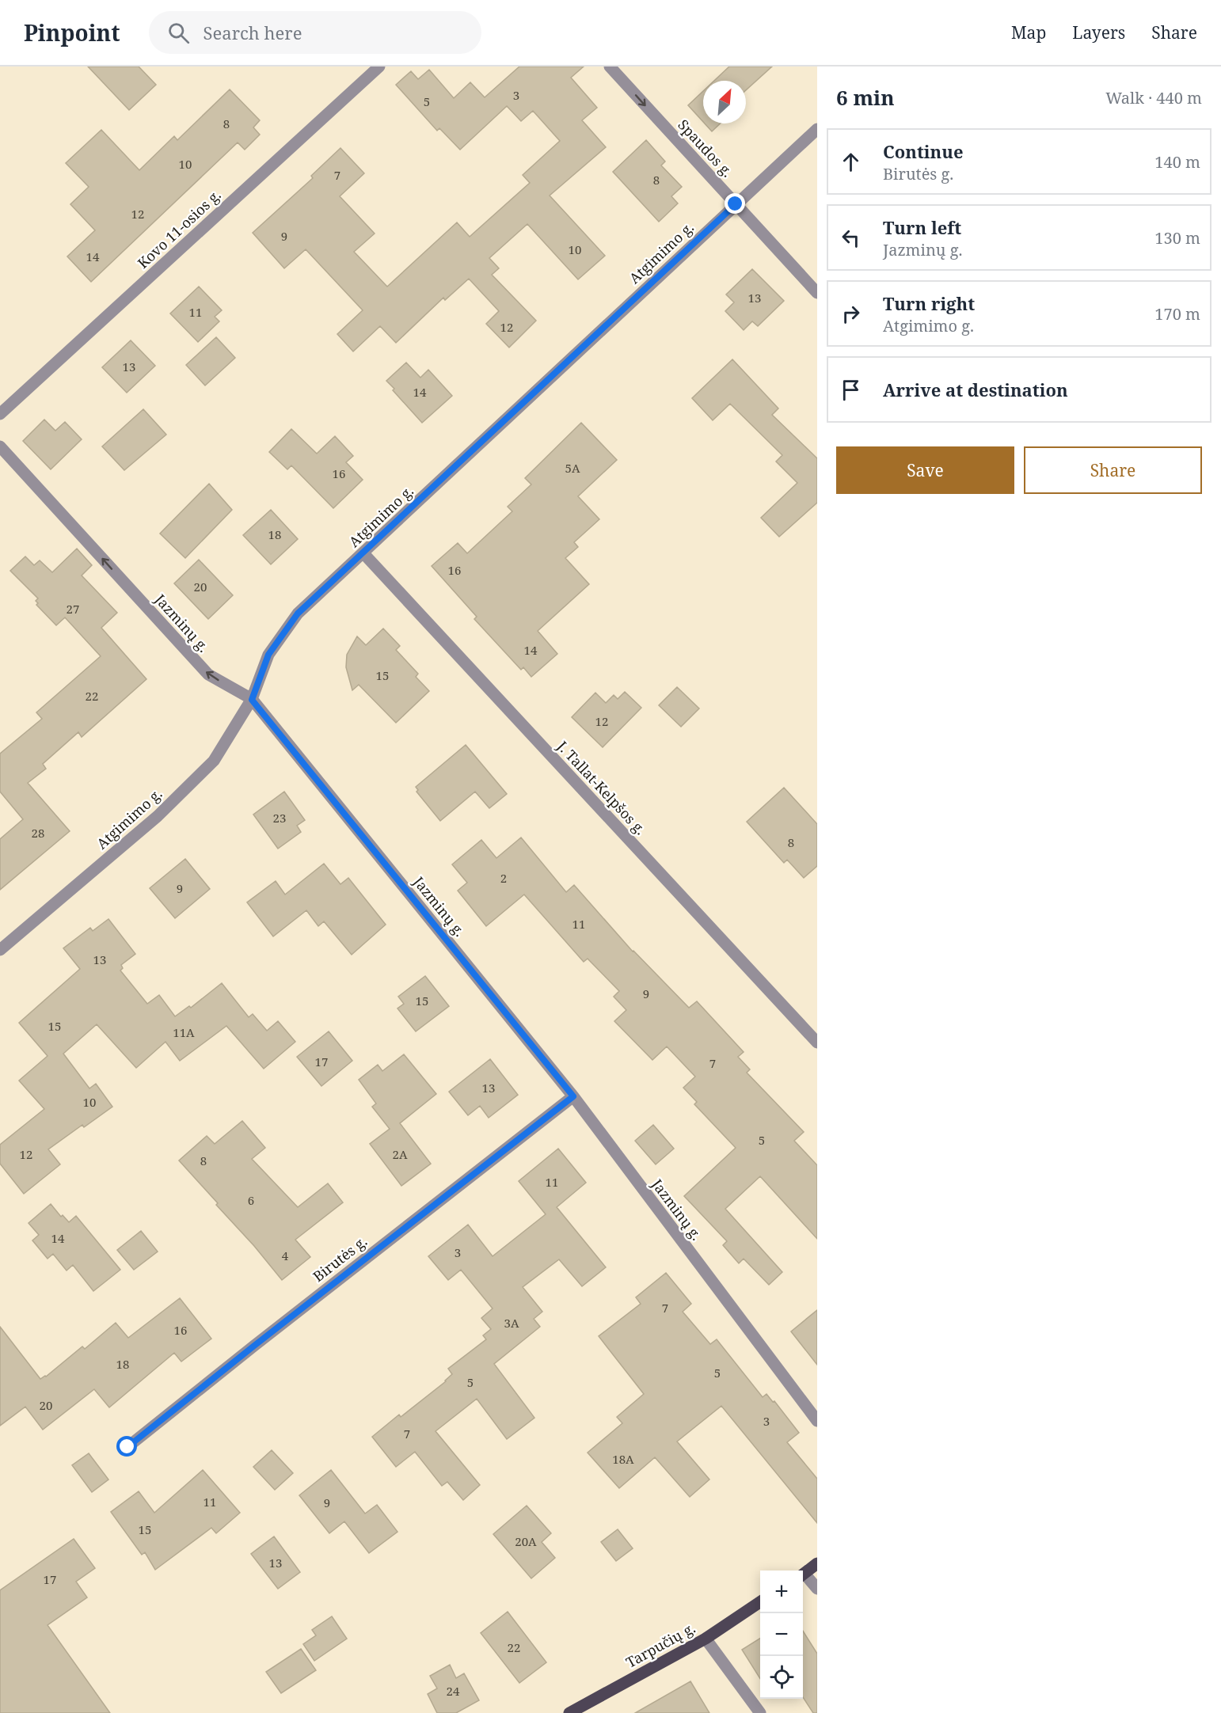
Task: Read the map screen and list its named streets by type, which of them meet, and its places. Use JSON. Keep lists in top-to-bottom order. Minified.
{"streets":{"main road":["Tarpučių g."],"street":["Spaudos g.","Kovo 11-osios g.","Atgimimo g.","Jazminų g.","J. Tallat-Kelpšos g.","Birutės g."]},"crossings":[["Spaudos g.","Atgimimo g."],["Atgimimo g.","Jazminų g."],["Atgimimo g.","J. Tallat-Kelpšos g."],["Jazminų g.","Birutės g."]],"one_way":["Spaudos g."],"house_numbers":["3","5","8","10","7","8","12","9","10","14","13","11","12","13","14","5A","16","18","16","20","27","14","15","22","12","23","28","8","2","9","11","13","9","15","15","11A","17","7","13","10","5","12","2A","8","11","6","14","3","4","7","3A","16","18","5","5","20","3","7","18A","11","9","15","20A","13","17","22","24"],"north":"top right","page":{"header":"Pinpoint","search":"Search here","nav":["Map","Layers","Share"],"heading":["6 min","Walk · 440 m"],"list":[["Continue","Birutės g.","140 m"],["Turn left","Jazminų g.","130 m"],["Turn right","Atgimimo g.","170 m"],"Arrive at destination"],"buttons":["Save","Share"],"map_buttons":["+","−"]}}
